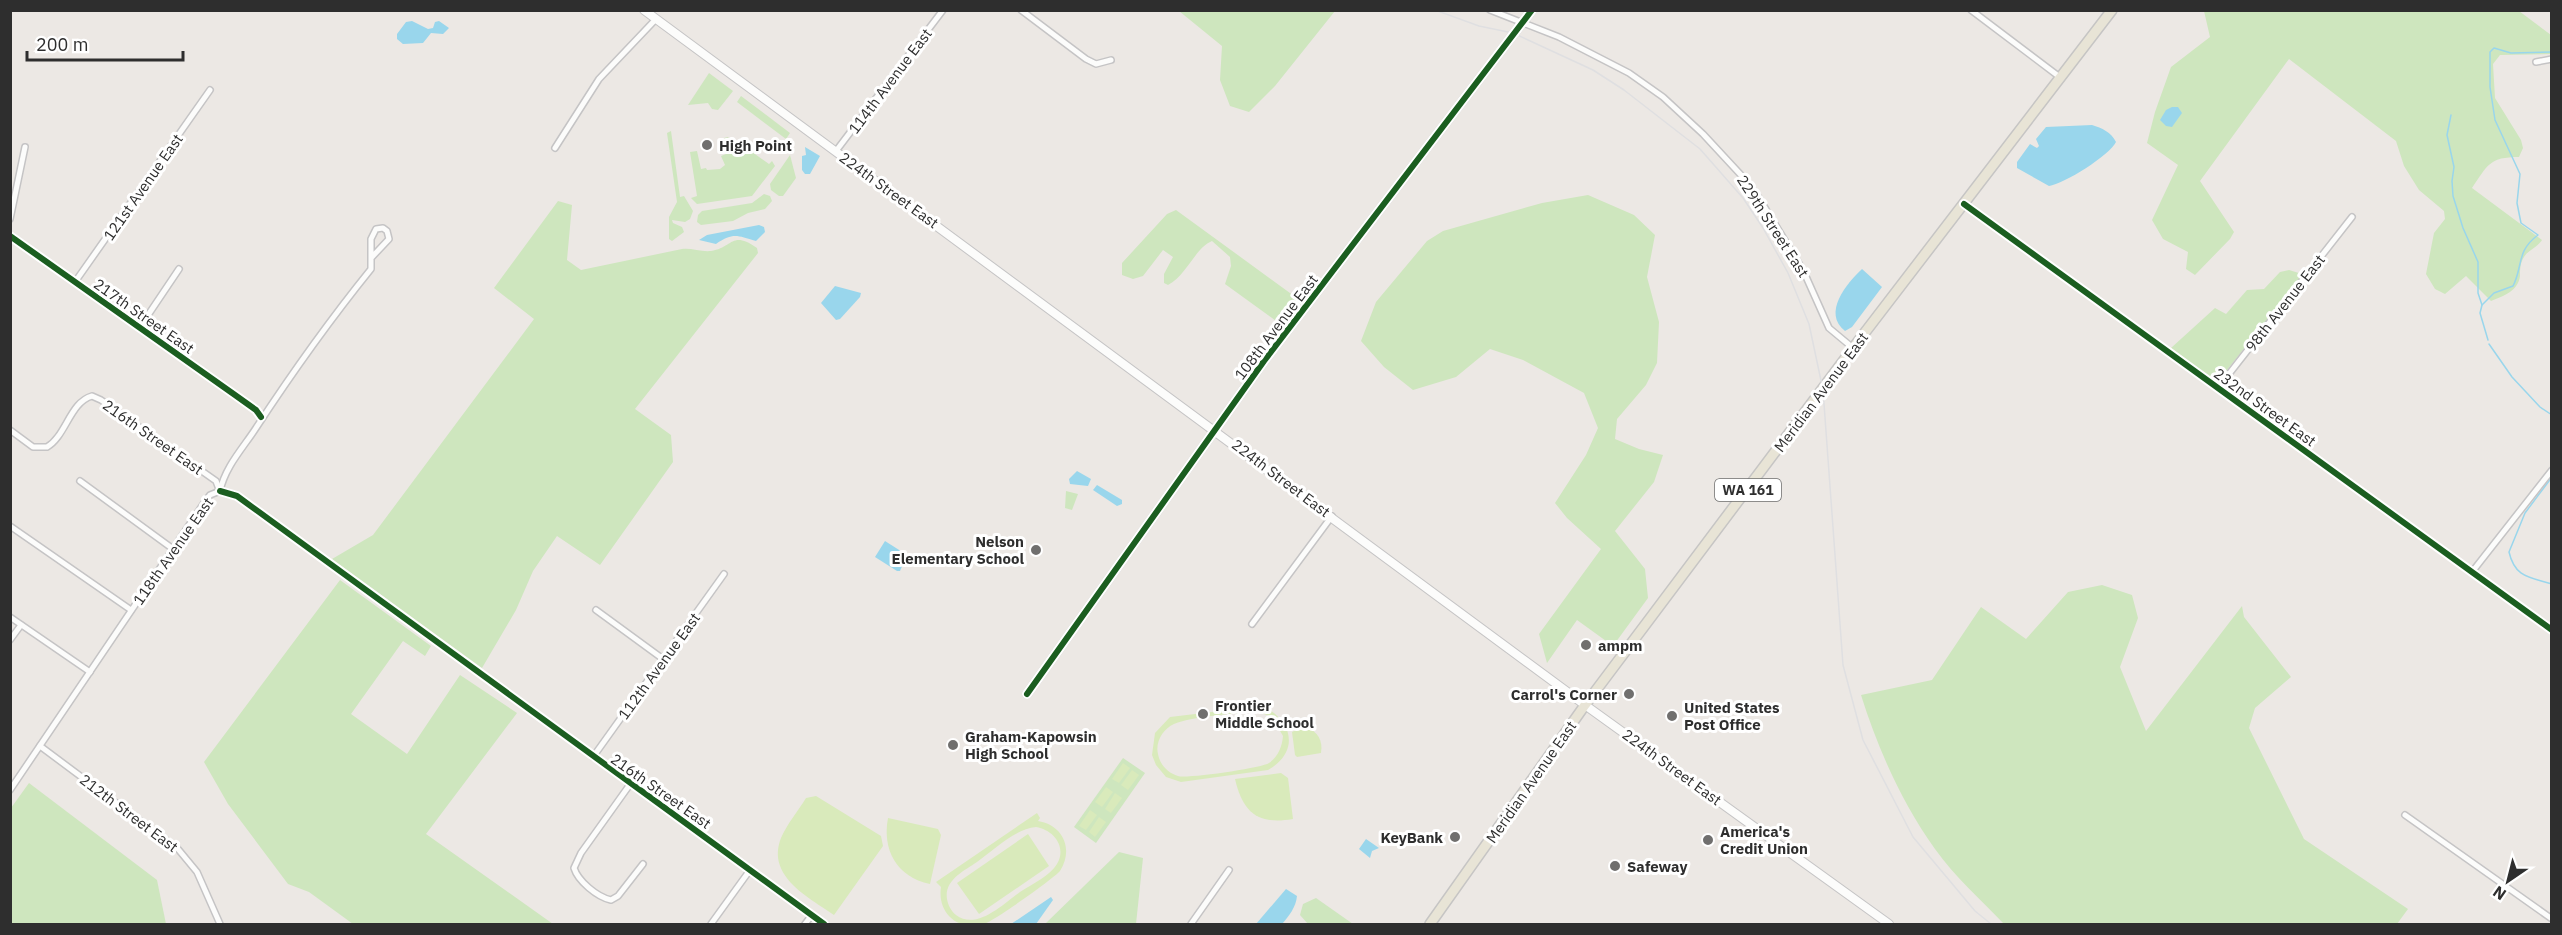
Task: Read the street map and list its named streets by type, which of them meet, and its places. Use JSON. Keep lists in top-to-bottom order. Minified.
{"streets":{"main road":["224th Street East","108th Avenue East","Meridian Avenue East","WA 161"],"street":["114th Avenue East","121st Avenue East","229th Street East","98th Avenue East","217th Street East","232nd Street East","216th Street East","118th Avenue East","112th Avenue East","212th Street East"]},"crossings":[["114th Avenue East","224th Street East"],["121st Avenue East","217th Street East"],["224th Street East","108th Avenue East"],["224th Street East","Meridian Avenue East"],["229th Street East","108th Avenue East"],["229th Street East","Meridian Avenue East"],["98th Avenue East","232nd Street East"],["217th Street East","118th Avenue East"],["Meridian Avenue East","232nd Street East"],["216th Street East","118th Avenue East"],["216th Street East","112th Avenue East"],["118th Avenue East","212th Street East"]],"places":["High Point","Nelson Elementary School","ampm","Carrol's Corner","Frontier Middle School","United States Post Office","Graham-Kapowsin High School","KeyBank","America's Credit Union","Safeway"],"scale_bar":"200 m","north":"bottom left"}
